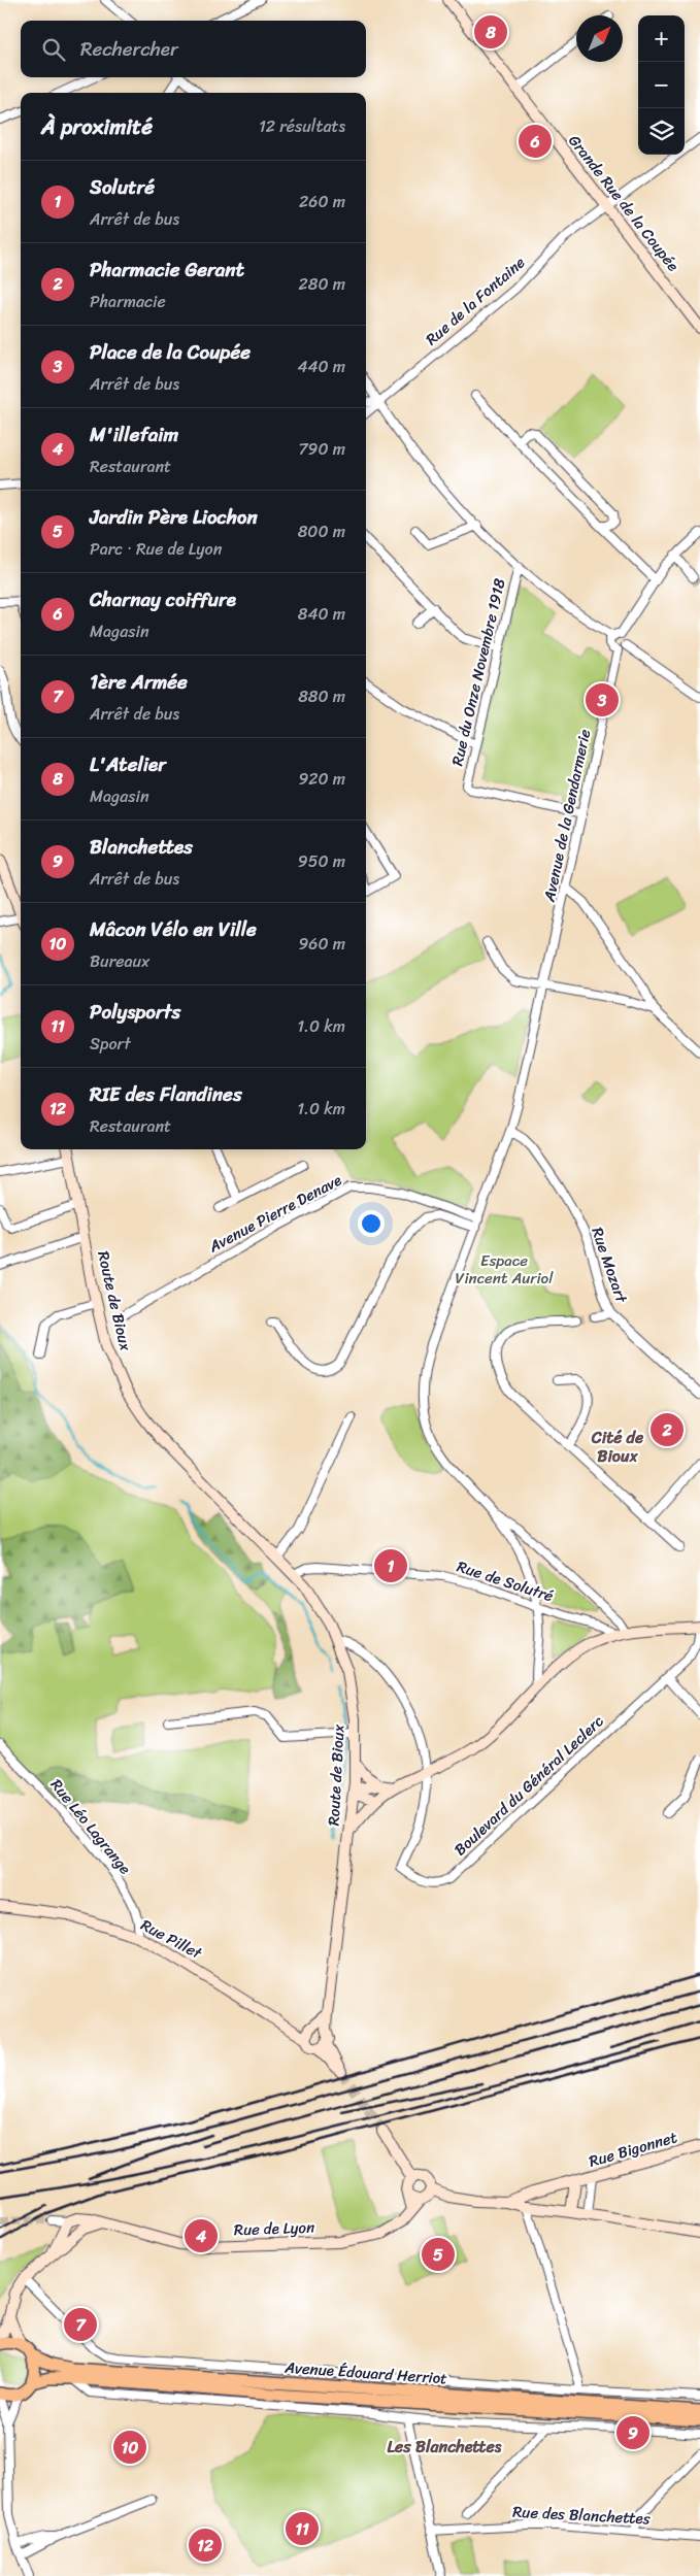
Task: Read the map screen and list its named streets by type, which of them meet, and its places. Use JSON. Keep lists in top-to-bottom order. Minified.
{"streets":{"main road":["Grande Rue de la Coupée","Route de Bioux","Rue Pillet","Rue Bigonnet","Rue de Lyon","Avenue Édouard Herriot"],"street":["Rue de la Fontaine","Rue du Onze Novembre 1918","Avenue de la Gendarmerie","Avenue Pierre Denave","Rue Mozart","Rue de Solutré","Boulevard du Général Leclerc","Rue Léo Lagrange","Rue des Blanchettes"]},"crossings":[["Grande Rue de la Coupée","Rue de la Fontaine"],["Rue du Onze Novembre 1918","Avenue de la Gendarmerie"],["Route de Bioux","Rue de Solutré"],["Route de Bioux","Rue Pillet"],["Rue Léo Lagrange","Rue Pillet"]],"districts":["Cité de Bioux","Les Blanchettes"],"parks":["Espace Vincent Auriol"],"north":"top right","page":{"pins":["8","6","3","2","1","4","5","7","9","10","11","12"],"map_buttons":["+","−"],"search":"Rechercher","heading":["À proximité","12 résultats"],"list":[{"mark":"1","name":"Solutré","note":"Arrêt de bus","value":"260 m"},{"mark":"2","name":"Pharmacie Gerant","note":"Pharmacie","value":"280 m"},{"mark":"3","name":"Place de la Coupée","note":"Arrêt de bus","value":"440 m"},{"mark":"4","name":"M'illefaim","note":"Restaurant","value":"790 m"},{"mark":"5","name":"Jardin Père Liochon","note":"Parc · Rue de Lyon","value":"800 m"},{"mark":"6","name":"Charnay coiffure","note":"Magasin","value":"840 m"},{"mark":"7","name":"1ère Armée","note":"Arrêt de bus","value":"880 m"},{"mark":"8","name":"L'Atelier","note":"Magasin","value":"920 m"},{"mark":"9","name":"Blanchettes","note":"Arrêt de bus","value":"950 m"},{"mark":"10","name":"Mâcon Vélo en Ville","note":"Bureaux","value":"960 m"},{"mark":"11","name":"Polysports","note":"Sport","value":"1.0 km"},{"mark":"12","name":"RIE des Flandines","note":"Restaurant","value":"1.0 km"}]}}
